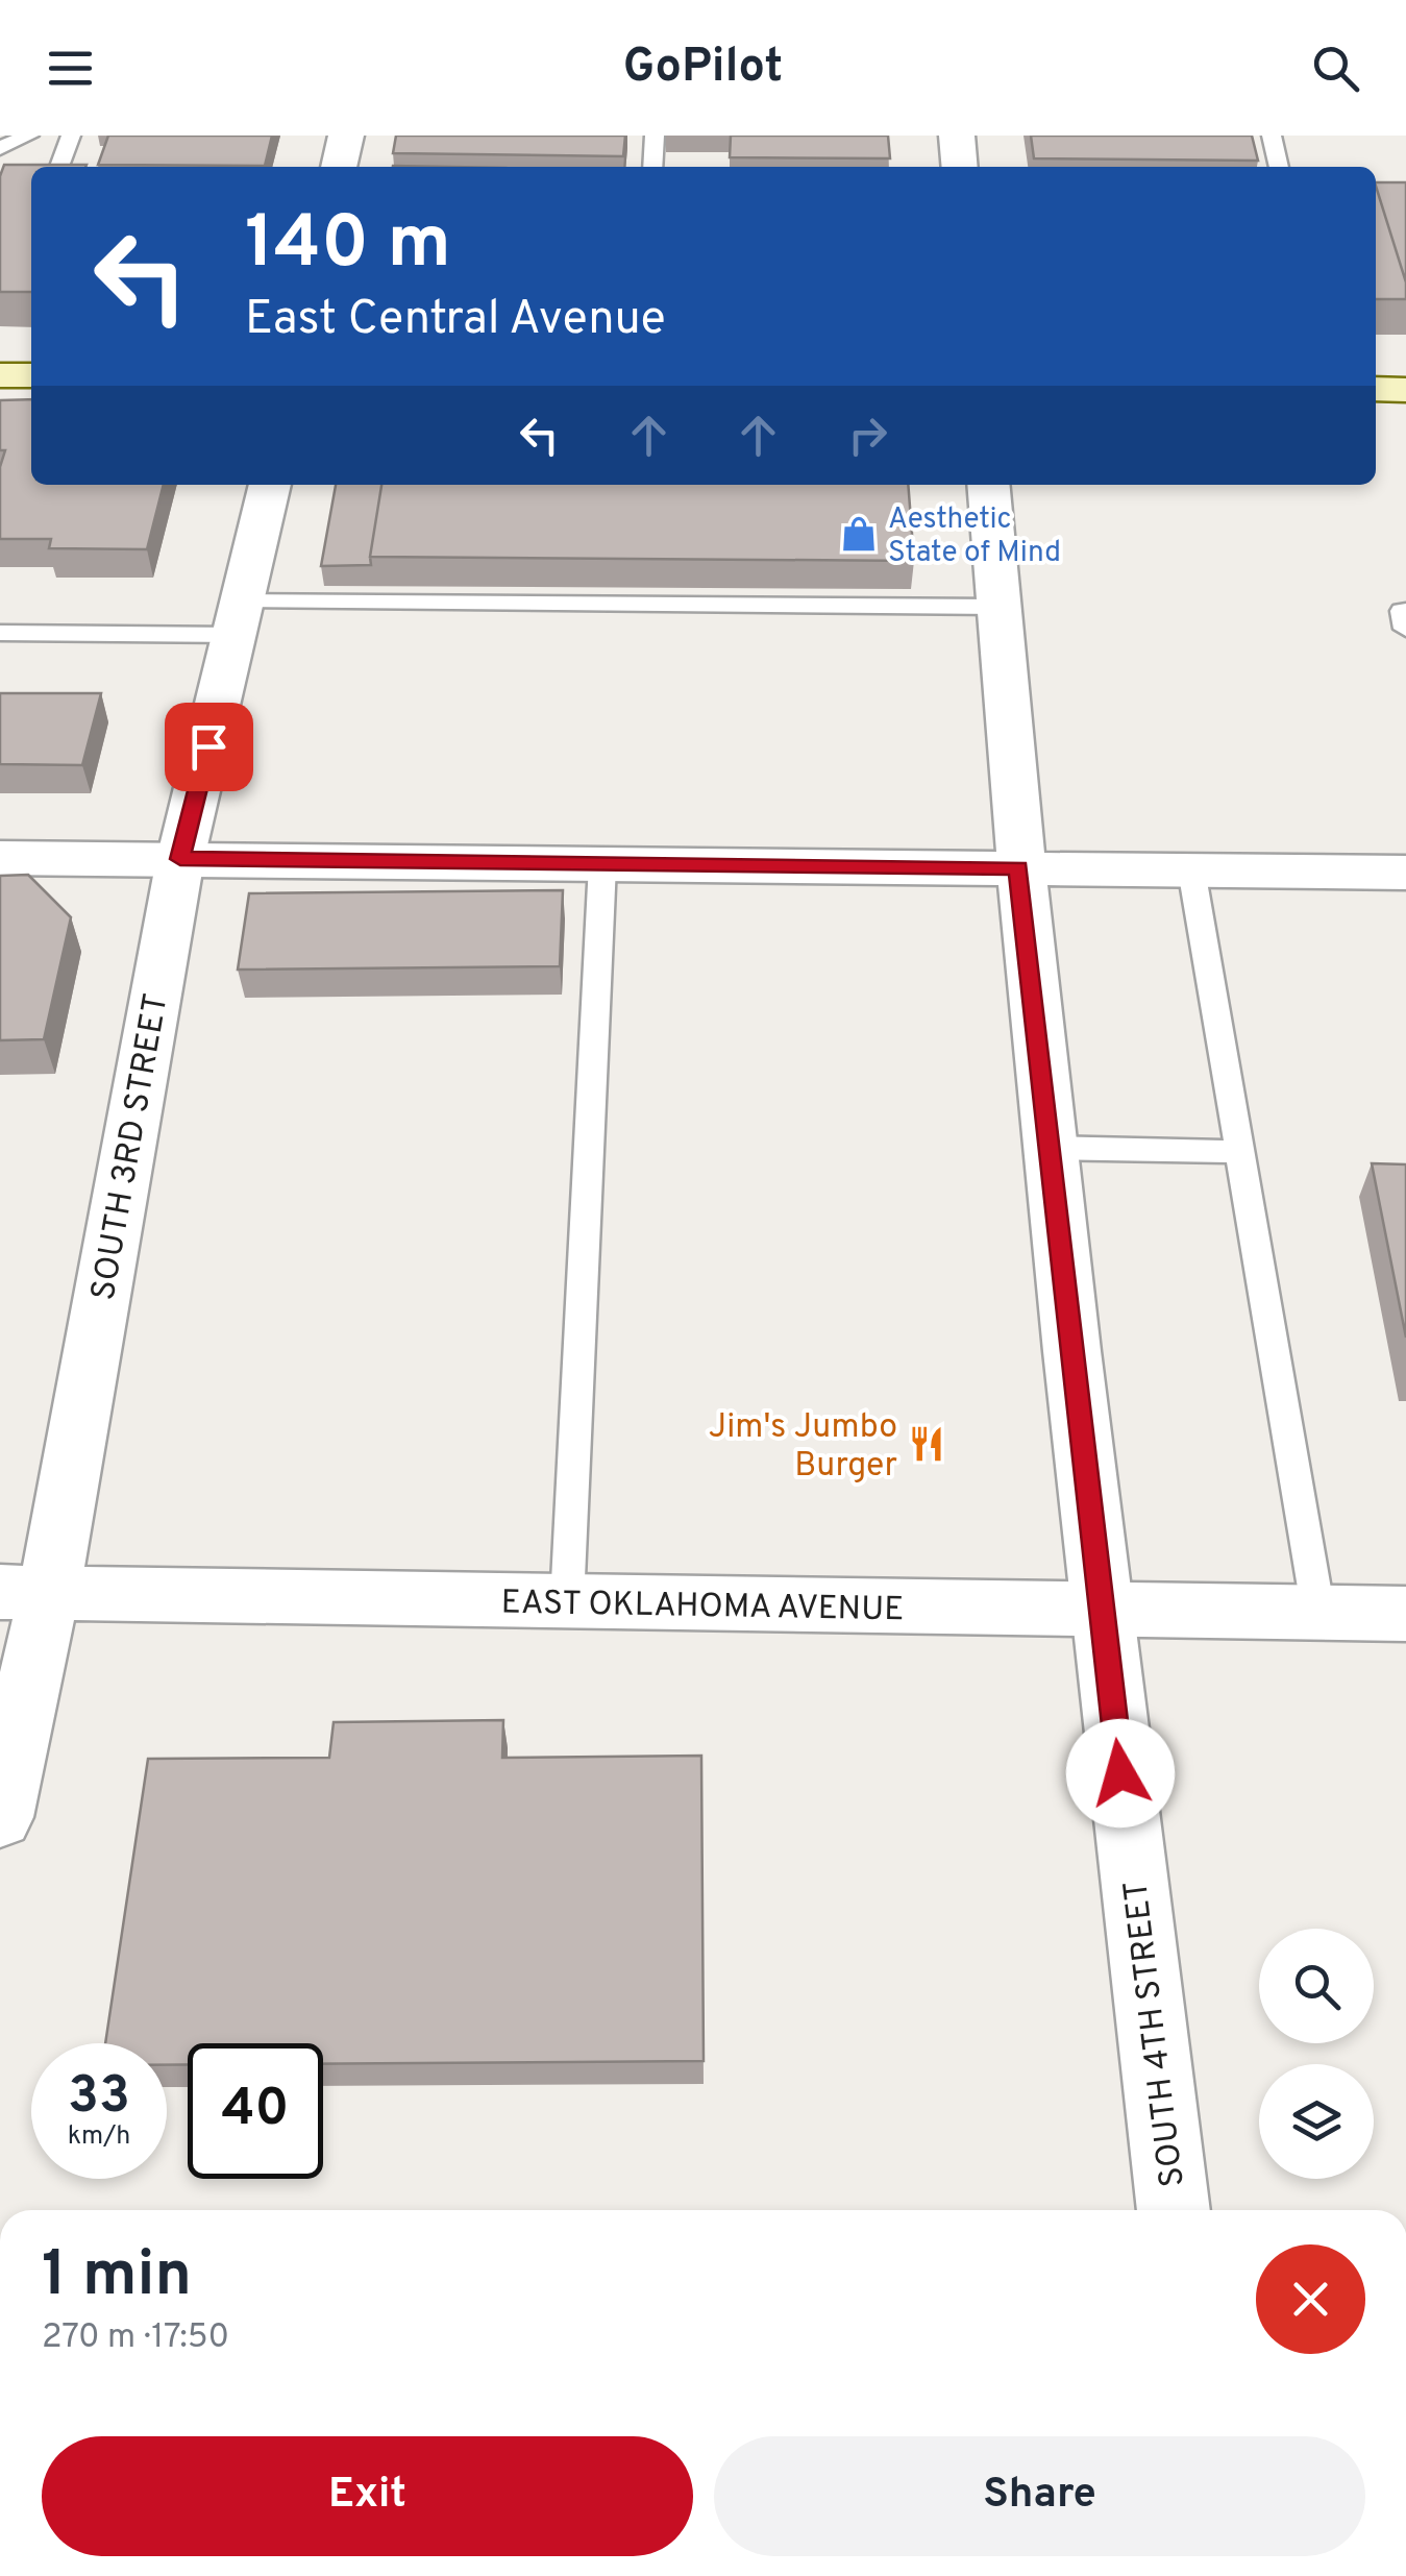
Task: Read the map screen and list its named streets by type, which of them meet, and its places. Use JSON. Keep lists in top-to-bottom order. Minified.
{"streets":{"street":["SOUTH 3RD STREET","EAST OKLAHOMA AVENUE","SOUTH 4TH STREET"]},"crossings":[["SOUTH 3RD STREET","EAST OKLAHOMA AVENUE"],["EAST OKLAHOMA AVENUE","SOUTH 4TH STREET"]],"places":{"shop":["Aesthetic State of Mind"],"restaurant":["Jim's Jumbo Burger"]},"page":{"header":"GoPilot","turn":["140 m","East Central Avenue"],"speed":"33 km/h","limit":"40","heading":["1 min","270 m · 17:50"],"buttons":["Exit","Share"]}}
